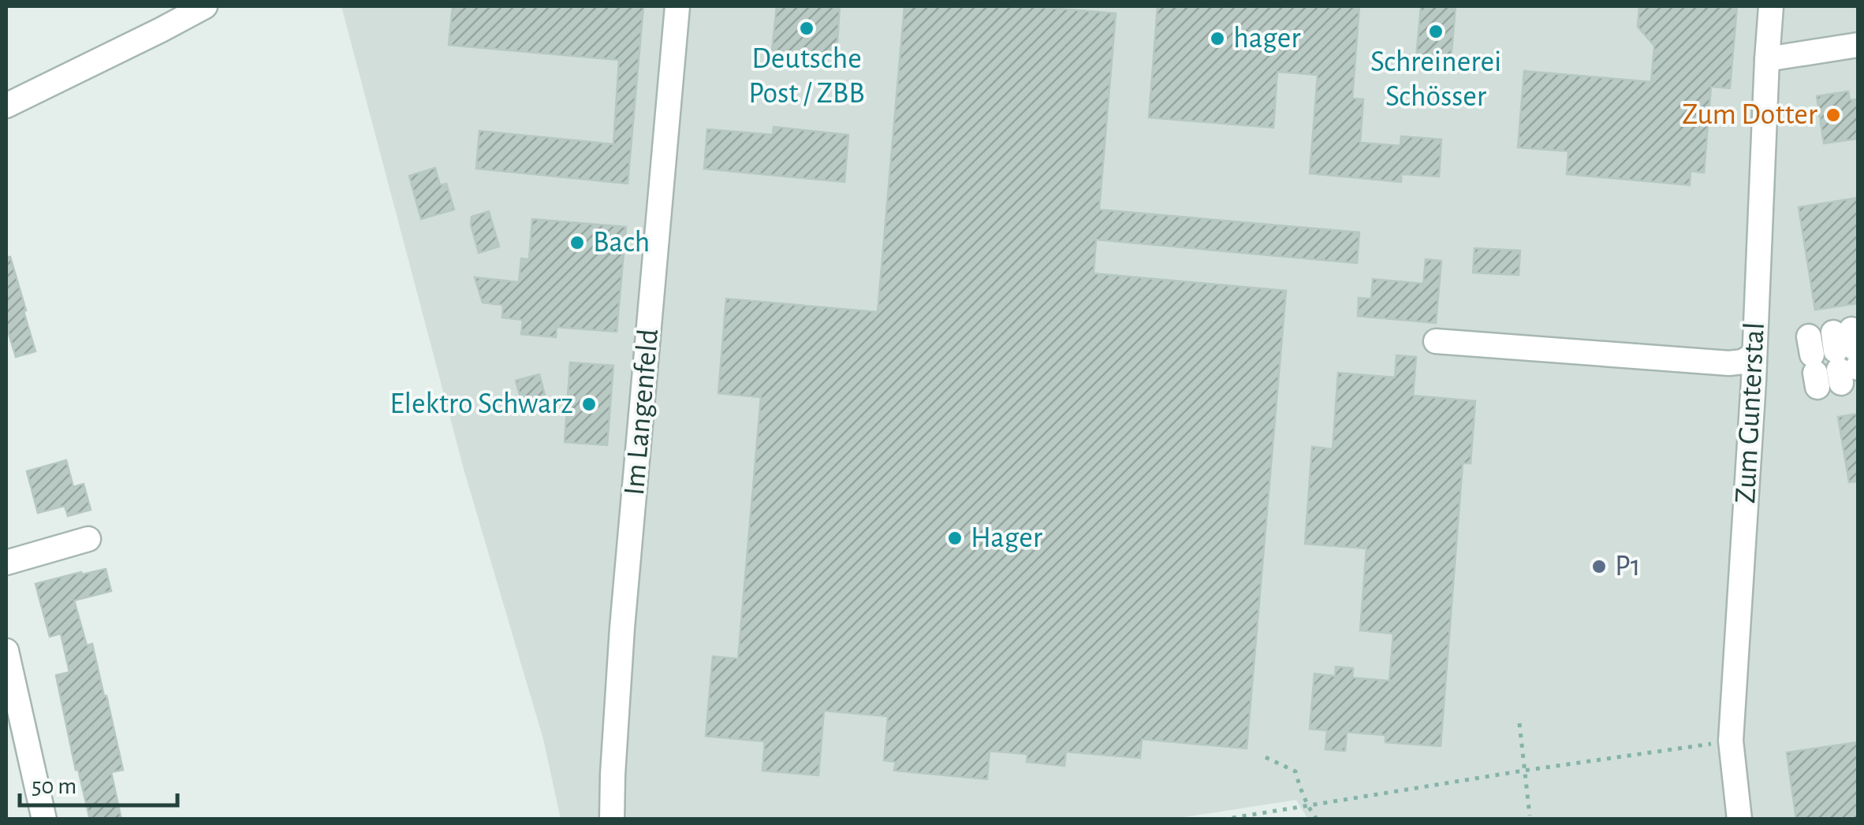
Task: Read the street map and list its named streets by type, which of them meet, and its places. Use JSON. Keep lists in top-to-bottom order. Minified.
{"streets":{"street":["Im Langenfeld","Zum Gunterstal"]},"places":["Deutsche Post / ZBB","Schreinerei Schösser","hager","Zum Dotter","Bach","Elektro Schwarz","Hager","P1"],"scale_bar":"50 m"}
